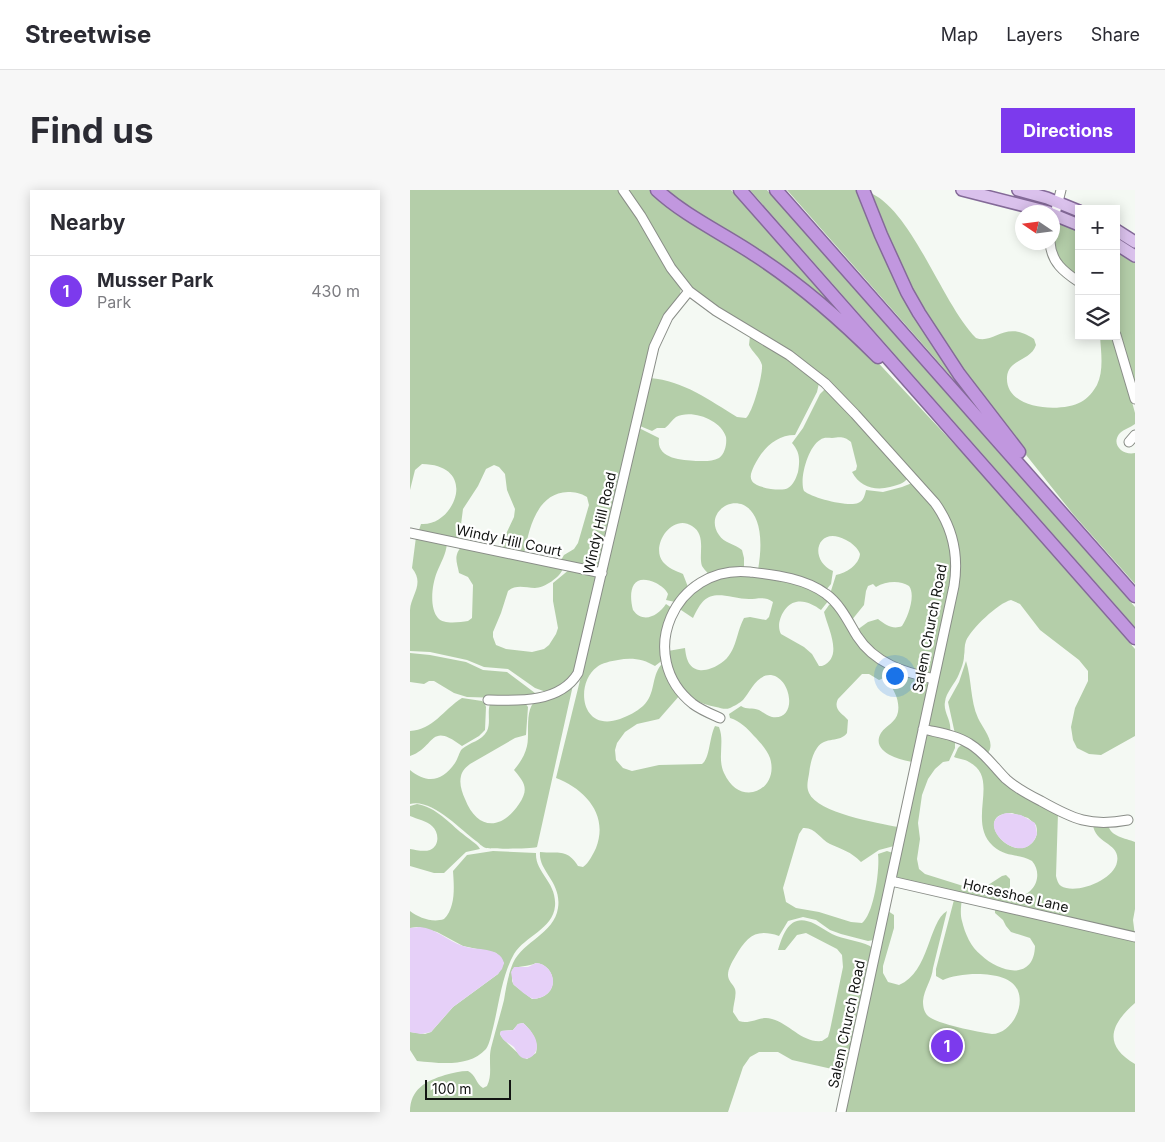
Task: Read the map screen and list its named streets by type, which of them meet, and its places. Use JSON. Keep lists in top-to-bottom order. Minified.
{"streets":{"street":["Windy Hill Road","Windy Hill Court","Salem Church Road","Horseshoe Lane"]},"crossings":[["Windy Hill Road","Windy Hill Court"],["Windy Hill Road","Salem Church Road"],["Salem Church Road","Horseshoe Lane"]],"scale_bar":"100 m","north":"left","page":{"header":"Streetwise","nav":["Map","Layers","Share"],"buttons":"Directions","title":"Find us","heading":"Nearby","map_buttons":["+","−"],"list":[{"mark":"1","name":"Musser Park","note":"Park","value":"430 m"}],"pins":"1","scale":"100 m"}}
